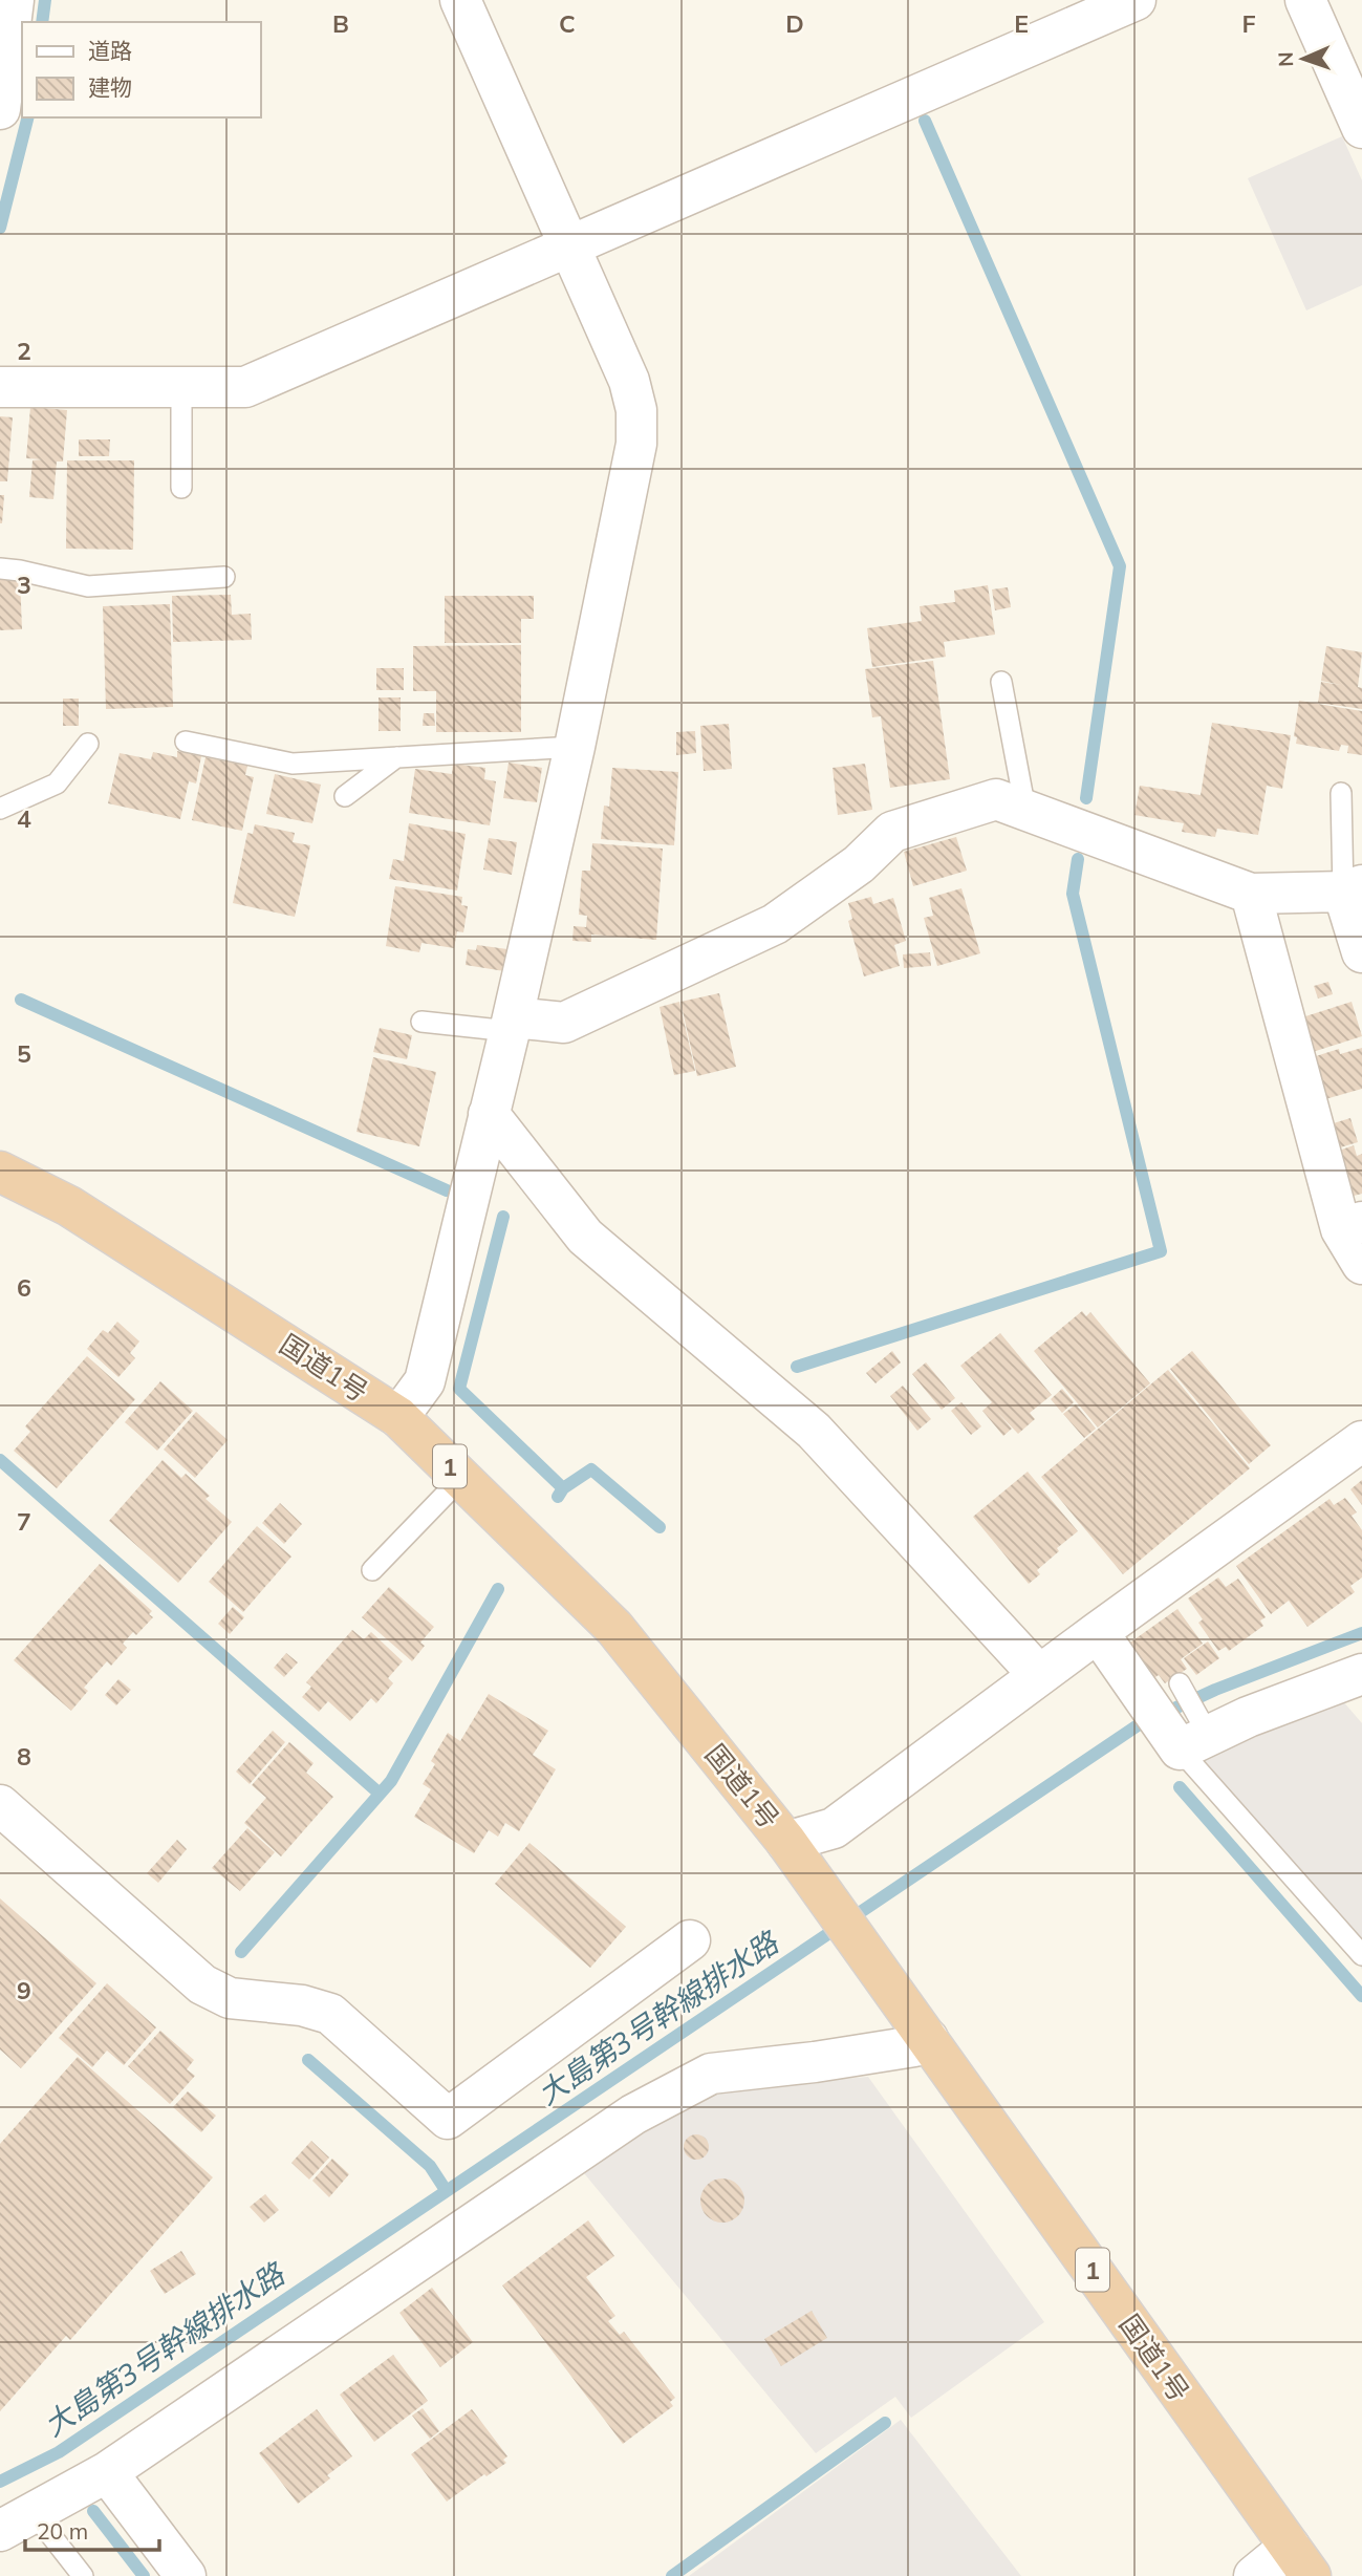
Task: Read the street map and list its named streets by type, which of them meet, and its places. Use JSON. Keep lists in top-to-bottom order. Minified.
{"streets":{"highway":["国道1号","1"]},"water":["大島第3号幹線排水路"],"legend":["道路","建物"],"scale_bar":"20 m","north":"left","grid":{"columns":["B","C","D","E","F"],"rows":["2","3","4","5","6","7","8","9"]}}
